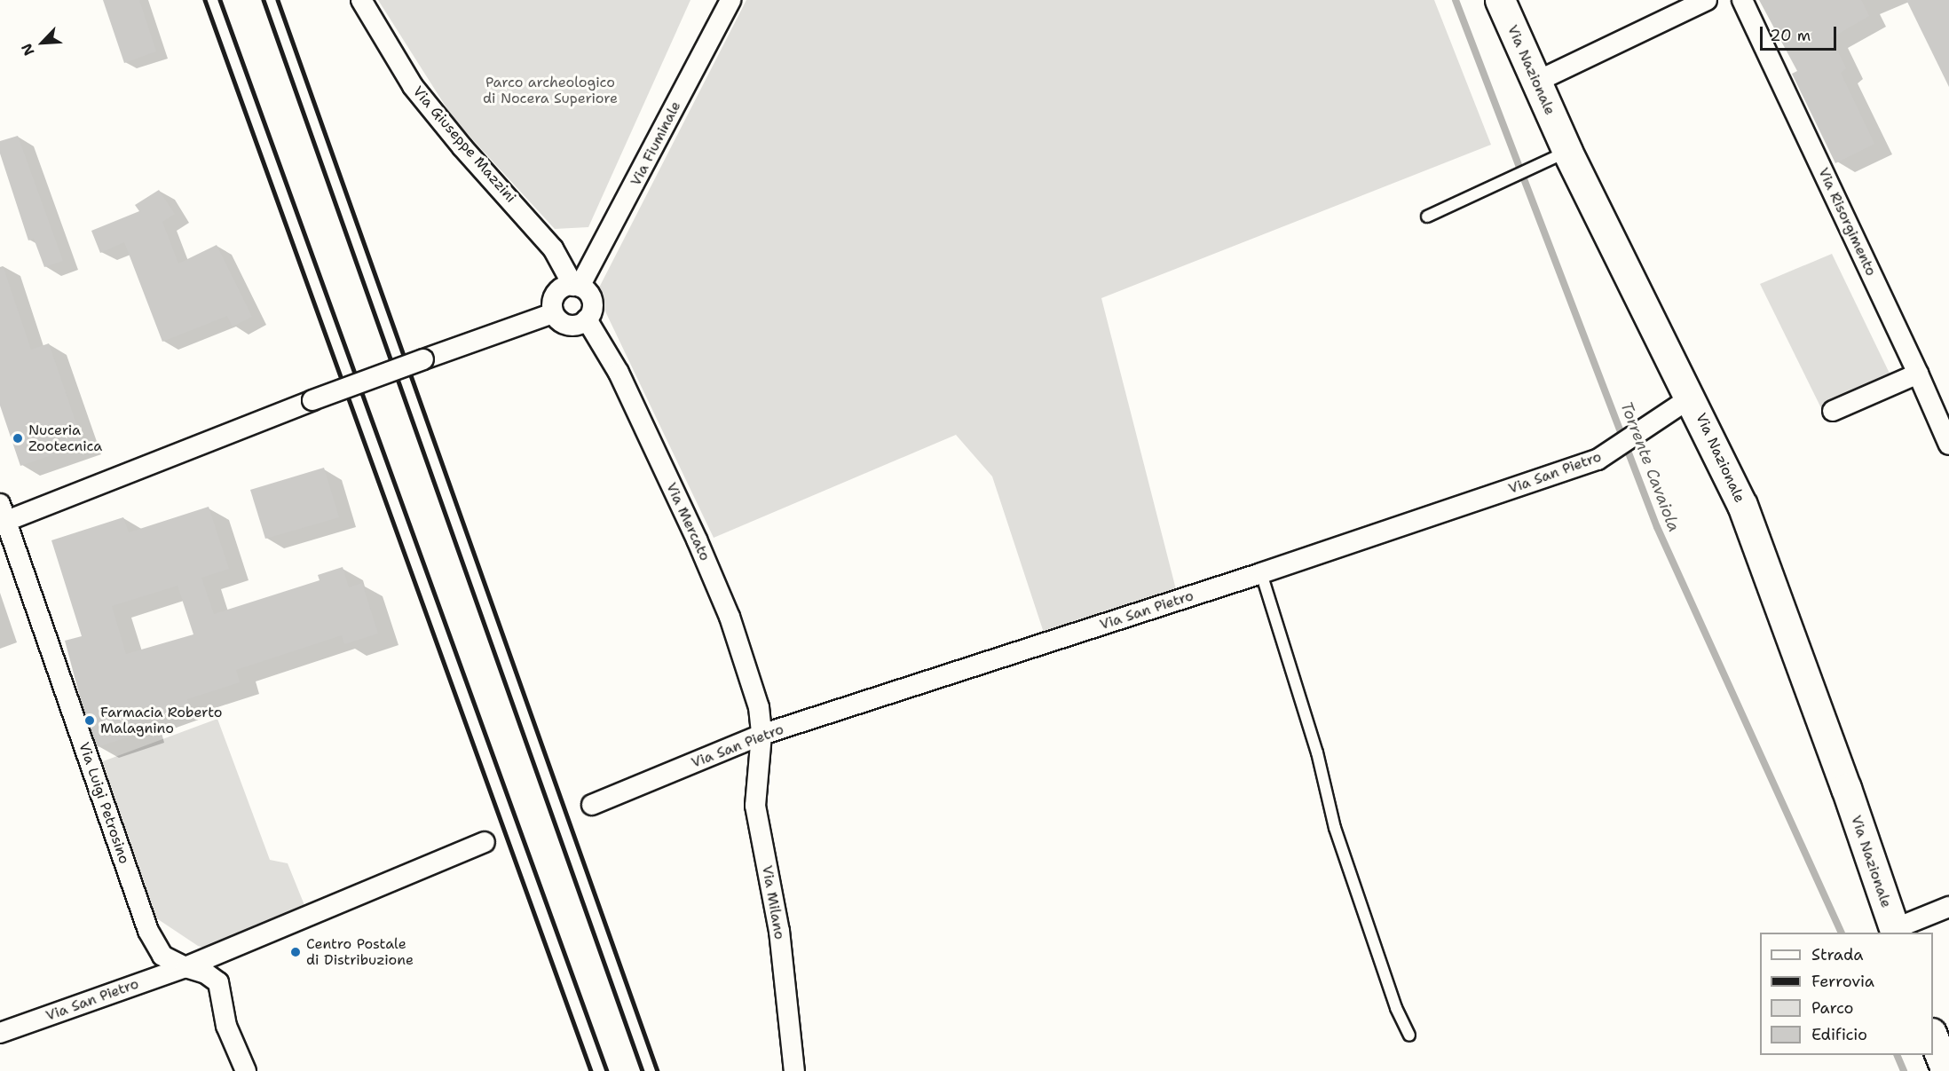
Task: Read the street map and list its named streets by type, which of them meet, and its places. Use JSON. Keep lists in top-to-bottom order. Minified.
{"streets":{"main road":["Via Nazionale"],"street":["Via Fiuminale","Via Giuseppe Mazzini","Via Risorgimento","Via San Pietro","Via Mercato","Via Luigi Petrosino","Via Milano"]},"crossings":[["Via Nazionale","Via San Pietro"],["Via Fiuminale","Via Giuseppe Mazzini"],["Via Fiuminale","Via Mercato"],["Via Giuseppe Mazzini","Via Mercato"],["Via San Pietro","Via Mercato"],["Via San Pietro","Via Luigi Petrosino"],["Via San Pietro","Via Milano"],["Via Mercato","Via Milano"]],"water":["Torrente Cavaiola"],"parks":["Parco archeologico di Nocera Superiore"],"places":["Nuceria Zootecnica","Farmacia Roberto Malagnino","Centro Postale di Distribuzione"],"legend":["Strada","Ferrovia","Parco","Edificio"],"scale_bar":"20 m","north":"bottom left"}
